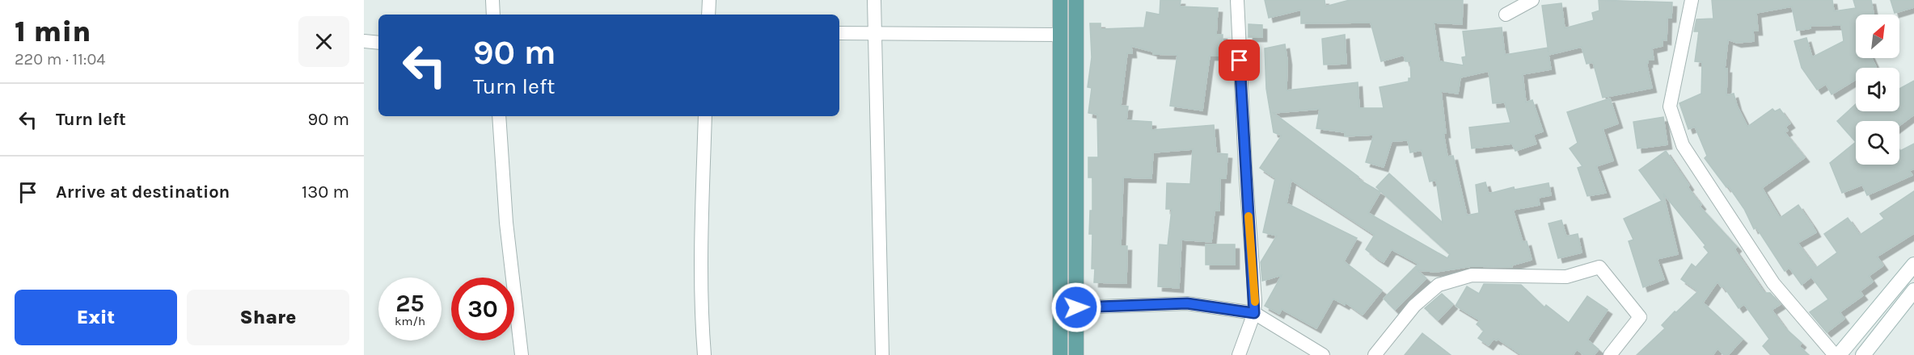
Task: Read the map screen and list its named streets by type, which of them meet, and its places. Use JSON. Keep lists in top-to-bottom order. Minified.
{"north":"top right","page":{"heading":["1 min","220 m · 11:04"],"turn":["90 m","Turn left"],"list":[{"name":"Turn left","value":"90 m"},{"name":"Arrive at destination","value":"130 m"}],"speed":"25 km/h","limit":"30","buttons":["Exit","Share"]}}
